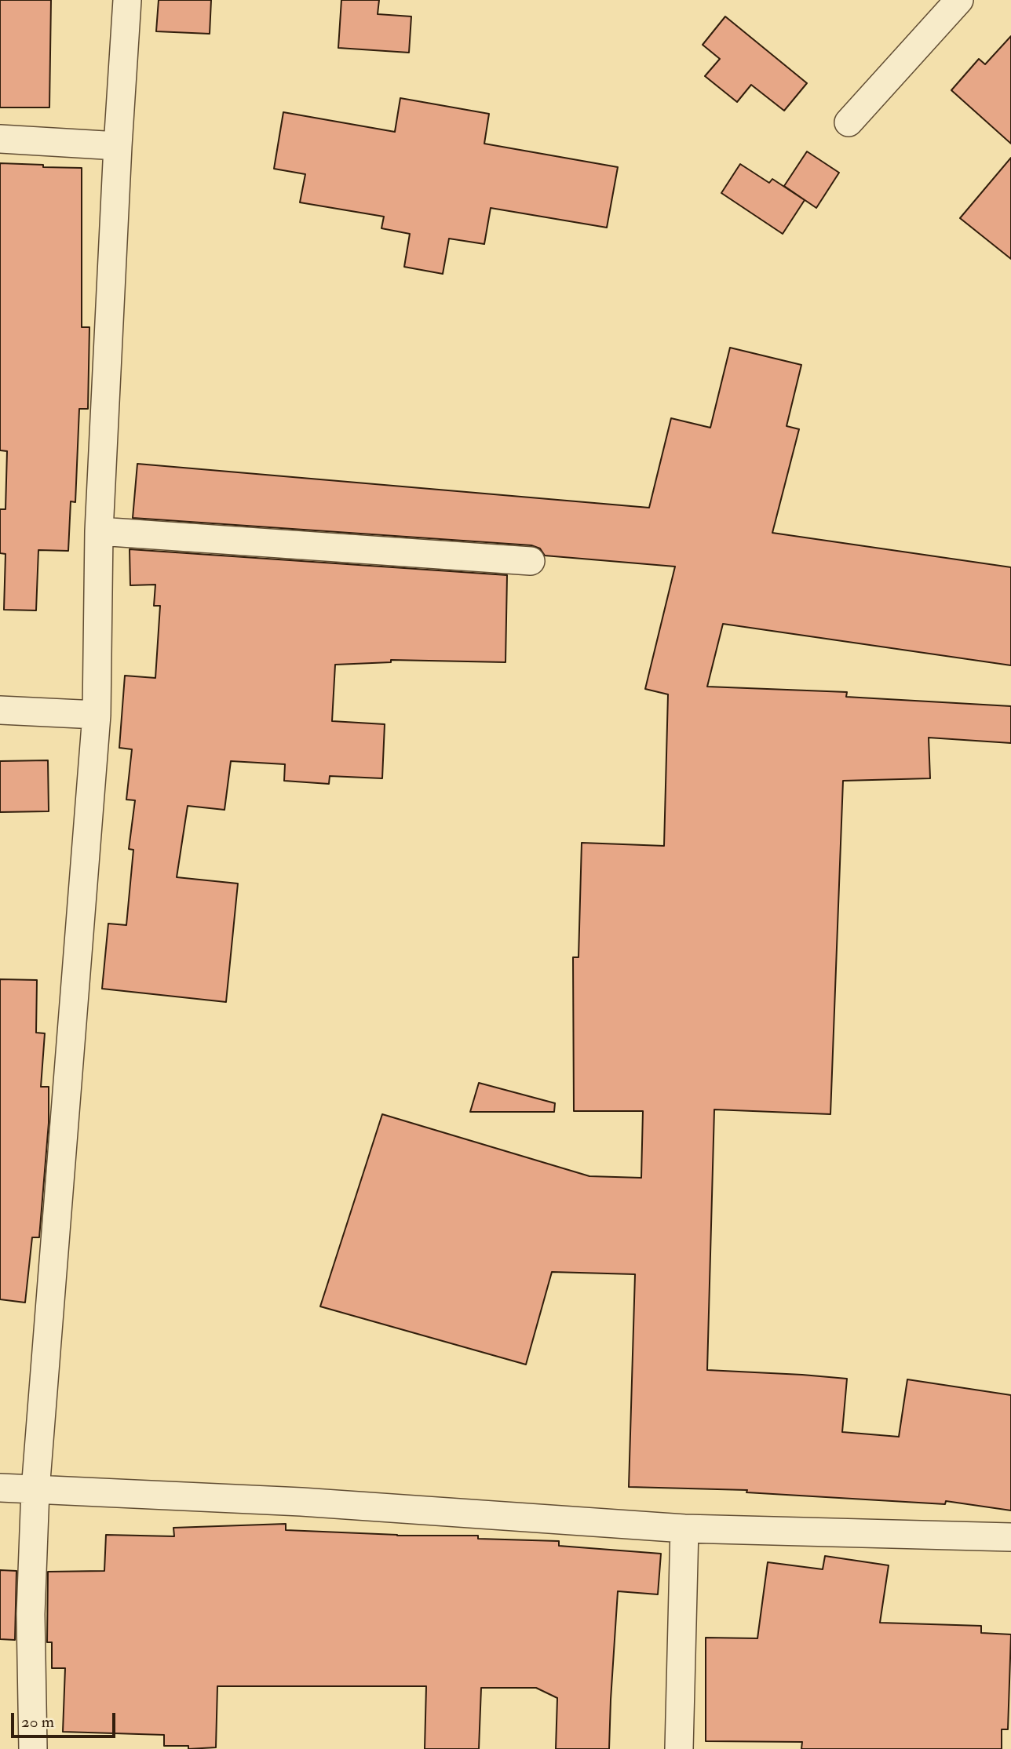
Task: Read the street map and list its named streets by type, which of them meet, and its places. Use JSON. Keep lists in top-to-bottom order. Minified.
{"scale_bar":"20 m"}
